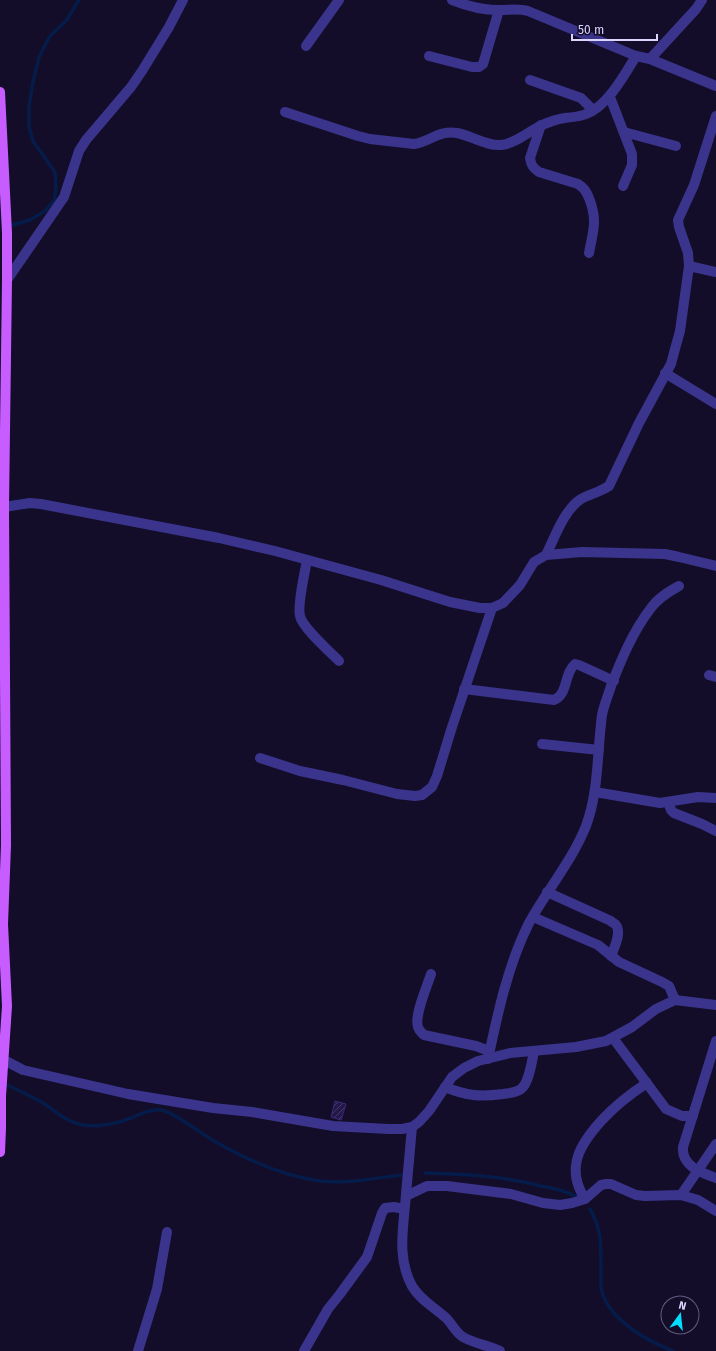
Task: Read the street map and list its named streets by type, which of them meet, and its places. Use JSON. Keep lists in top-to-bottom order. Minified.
{"scale_bar":"50 m","north":"top"}
